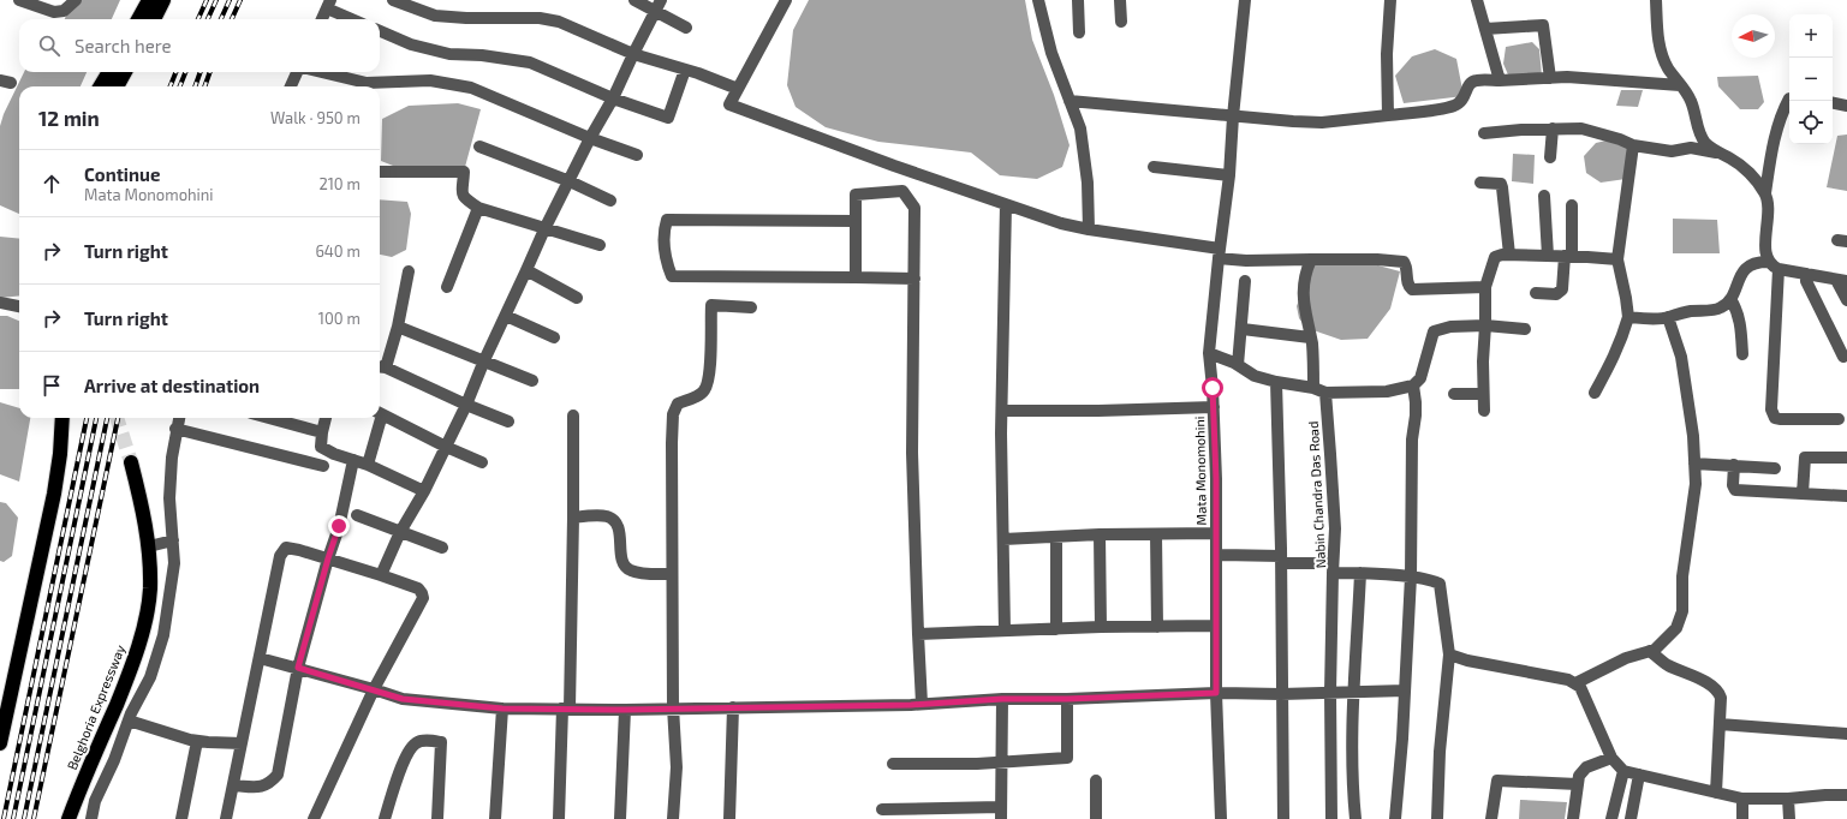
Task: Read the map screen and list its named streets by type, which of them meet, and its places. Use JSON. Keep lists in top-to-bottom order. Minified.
{"streets":{"highway":["Belghoria Expressway"],"street":["Mata Monomohini","Nabin Chandra Das Road"]},"north":"left","page":{"map_buttons":["+","−"],"search":"Search here","heading":["12 min","Walk · 950 m"],"list":[["Continue","Mata Monomohini","210 m"],["Turn right","640 m"],["Turn right","100 m"],"Arrive at destination"]}}
